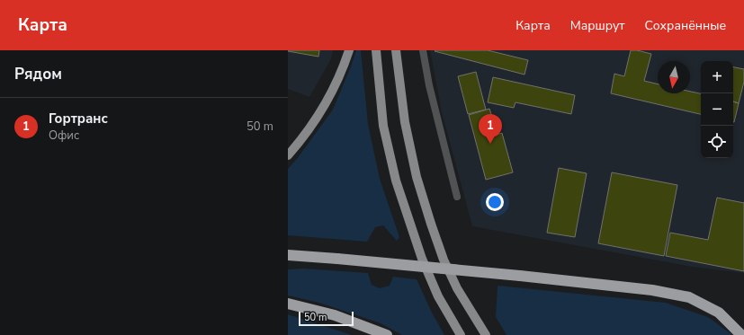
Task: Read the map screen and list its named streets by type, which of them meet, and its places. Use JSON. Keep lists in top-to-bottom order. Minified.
{"scale_bar":"50 m","north":"bottom","page":{"header":"Карта","nav":["Карта","Маршрут","Сохранённые"],"heading":"Рядом","map_buttons":["+","−"],"list":[{"mark":"1","name":"Гортранс","note":"Офис","value":"50 m"}],"pins":"1","scale":"50 m"}}
